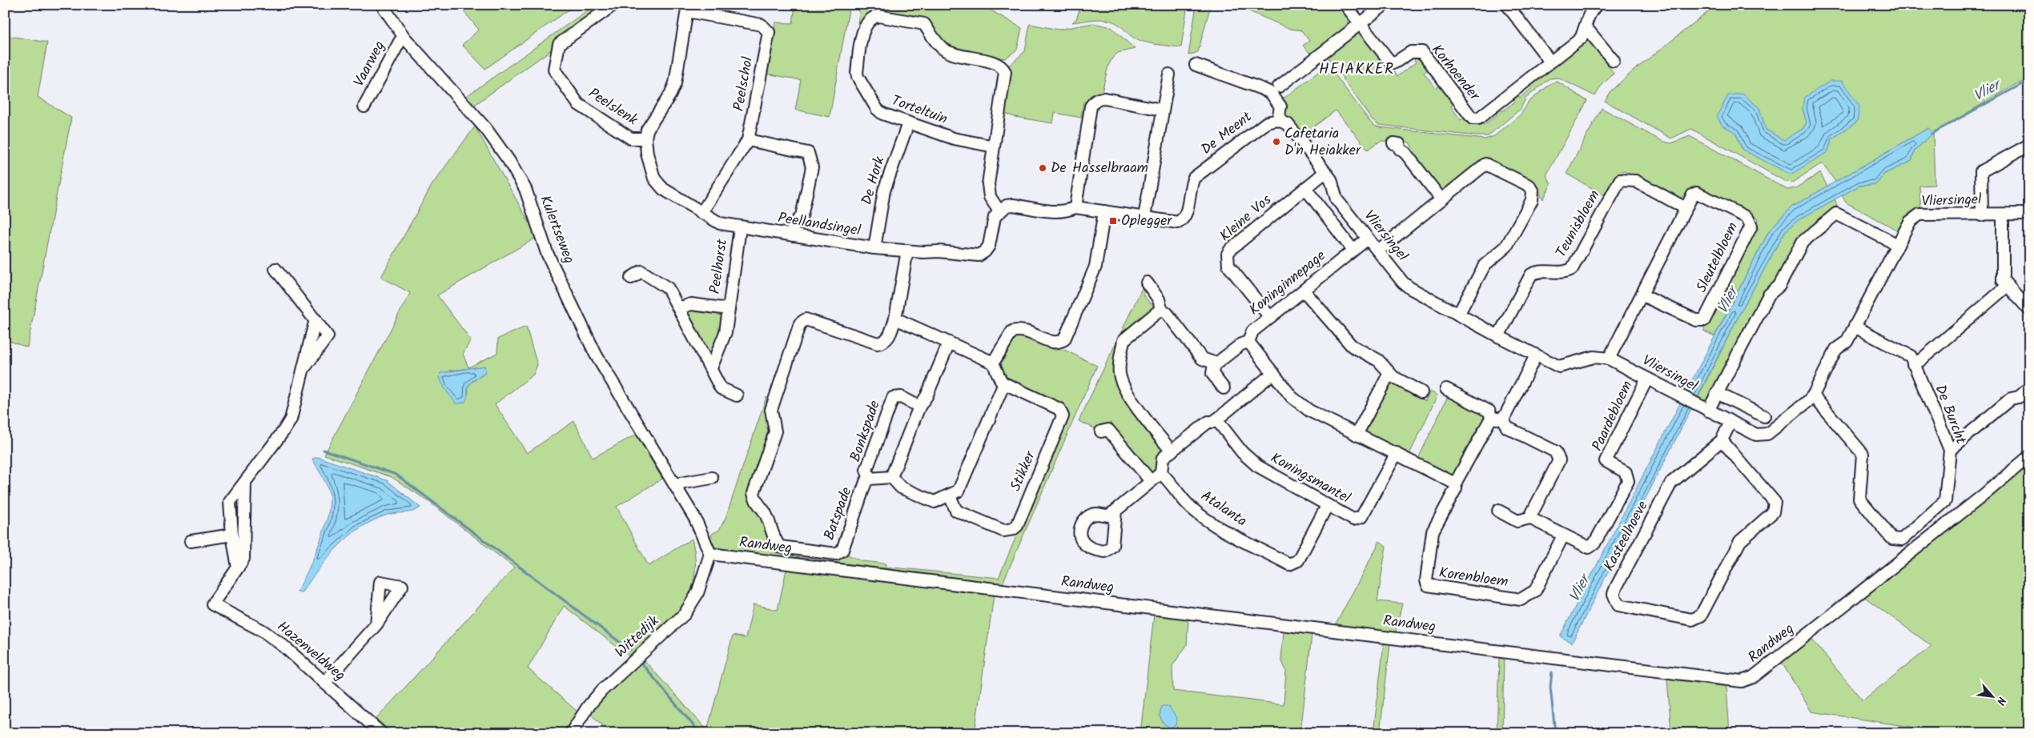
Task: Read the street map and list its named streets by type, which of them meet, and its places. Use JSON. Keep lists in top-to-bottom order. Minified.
{"streets":{"street":["Vaarweg","Korhoender","Peelschol","Peelslenk","Torteltuin","De Meent","De Hork","Vliersingel","Kleine Vos","Teunisbloem","Peellandsingel","Kulertseweg","Sleutelbloem","Peelhorst","Koninginnepage","De Burcht","Paardebloem","Bonkspade","Stikker","Koningsmantel","Atalanta","Batspade","Kasteelhoeve","Randweg","Korenbloem","Wittedijk","Hazenveldweg"]},"crossings":[["Vaarweg","Kulertseweg"],["Peelschol","Peellandsingel"],["Peelslenk","Peellandsingel"],["Torteltuin","De Hork"],["Torteltuin","Peellandsingel"],["De Meent","Vliersingel"],["De Hork","Peellandsingel"],["Vliersingel","Kleine Vos"],["Vliersingel","Teunisbloem"],["Vliersingel","Sleutelbloem"],["Vliersingel","Koninginnepage"],["Vliersingel","De Burcht"],["Vliersingel","Paardebloem"],["Vliersingel","Kasteelhoeve"],["Kleine Vos","Koninginnepage"],["Teunisbloem","Sleutelbloem"],["Peellandsingel","Peelhorst"],["Kulertseweg","Randweg"],["Kulertseweg","Wittedijk"],["Paardebloem","Korenbloem"],["Bonkspade","Batspade"],["Koningsmantel","Atalanta"],["Randweg","Wittedijk"]],"districts":["HEIAKKER"],"water":["Vlier"],"places":{"other":["Cafetaria D'n Heiakker","De Hasselbraam"],"transit":["Oplegger"]},"north":"bottom right"}
